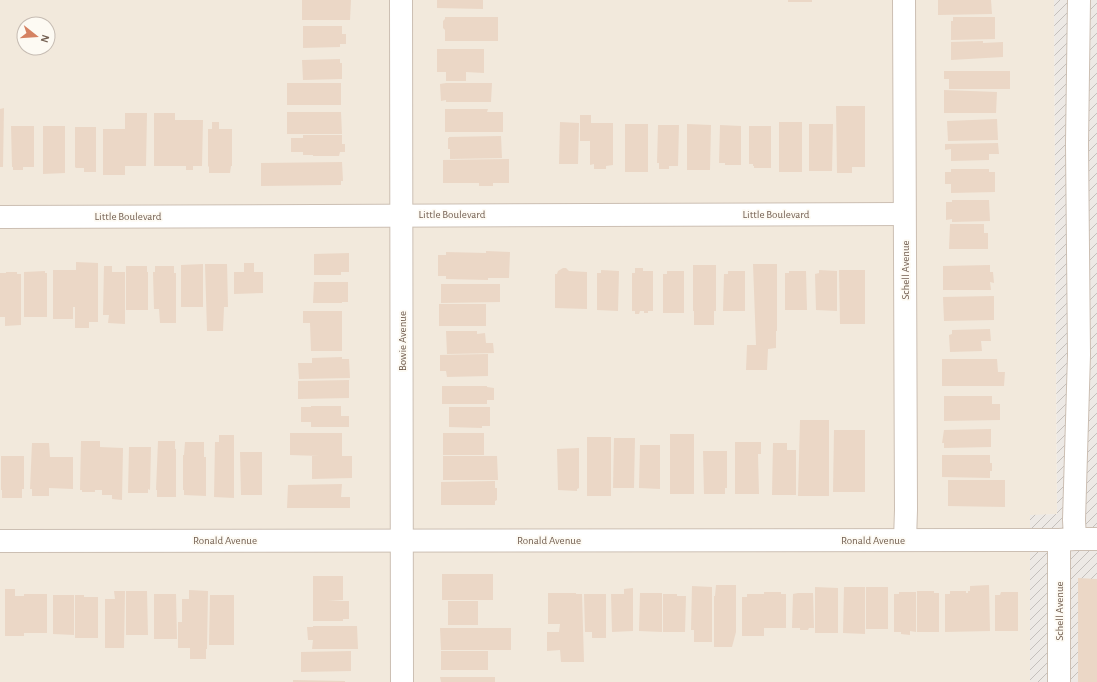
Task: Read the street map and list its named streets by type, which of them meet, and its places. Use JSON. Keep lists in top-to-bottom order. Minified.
{"streets":{"street":["Little Boulevard","Schell Avenue","Bowie Avenue","Ronald Avenue"]},"crossings":[["Little Boulevard","Schell Avenue"],["Little Boulevard","Bowie Avenue"],["Schell Avenue","Ronald Avenue"],["Bowie Avenue","Ronald Avenue"]],"north":"right"}
